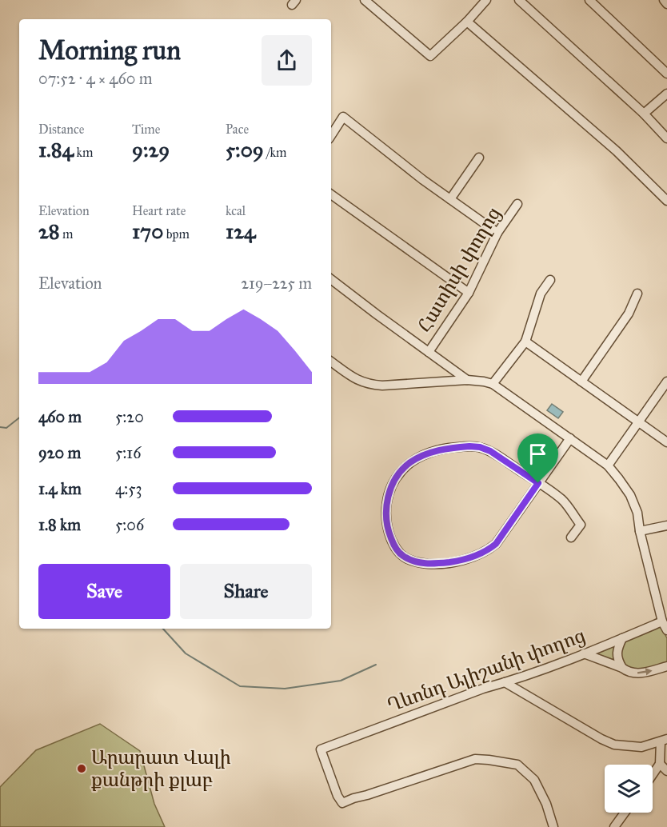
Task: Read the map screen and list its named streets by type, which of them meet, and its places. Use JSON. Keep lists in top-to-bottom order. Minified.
{"streets":{"street":["Հատիսի փողոց","Ղևոնդ Ալիշանի փողոց"]},"places":["Արարատ Վալի քանթրի քլաբ"],"page":{"heading":["Morning run","07:52 · 4 × 460 m"],"stats":[["Distance","1.84 km"],["Time","9:29"],["Pace","5:09 /km"],["Elevation","28 m"],["Heart rate","170 bpm"],["kcal","124"]],"chart":["Elevation","219–225 m"],"list":[{"name":"460 m","note":"5:20"},{"name":"920 m","note":"5:16"},{"name":"1.4 km","note":"4:53"},{"name":"1.8 km","note":"5:06"}],"buttons":["Save","Share"]}}
